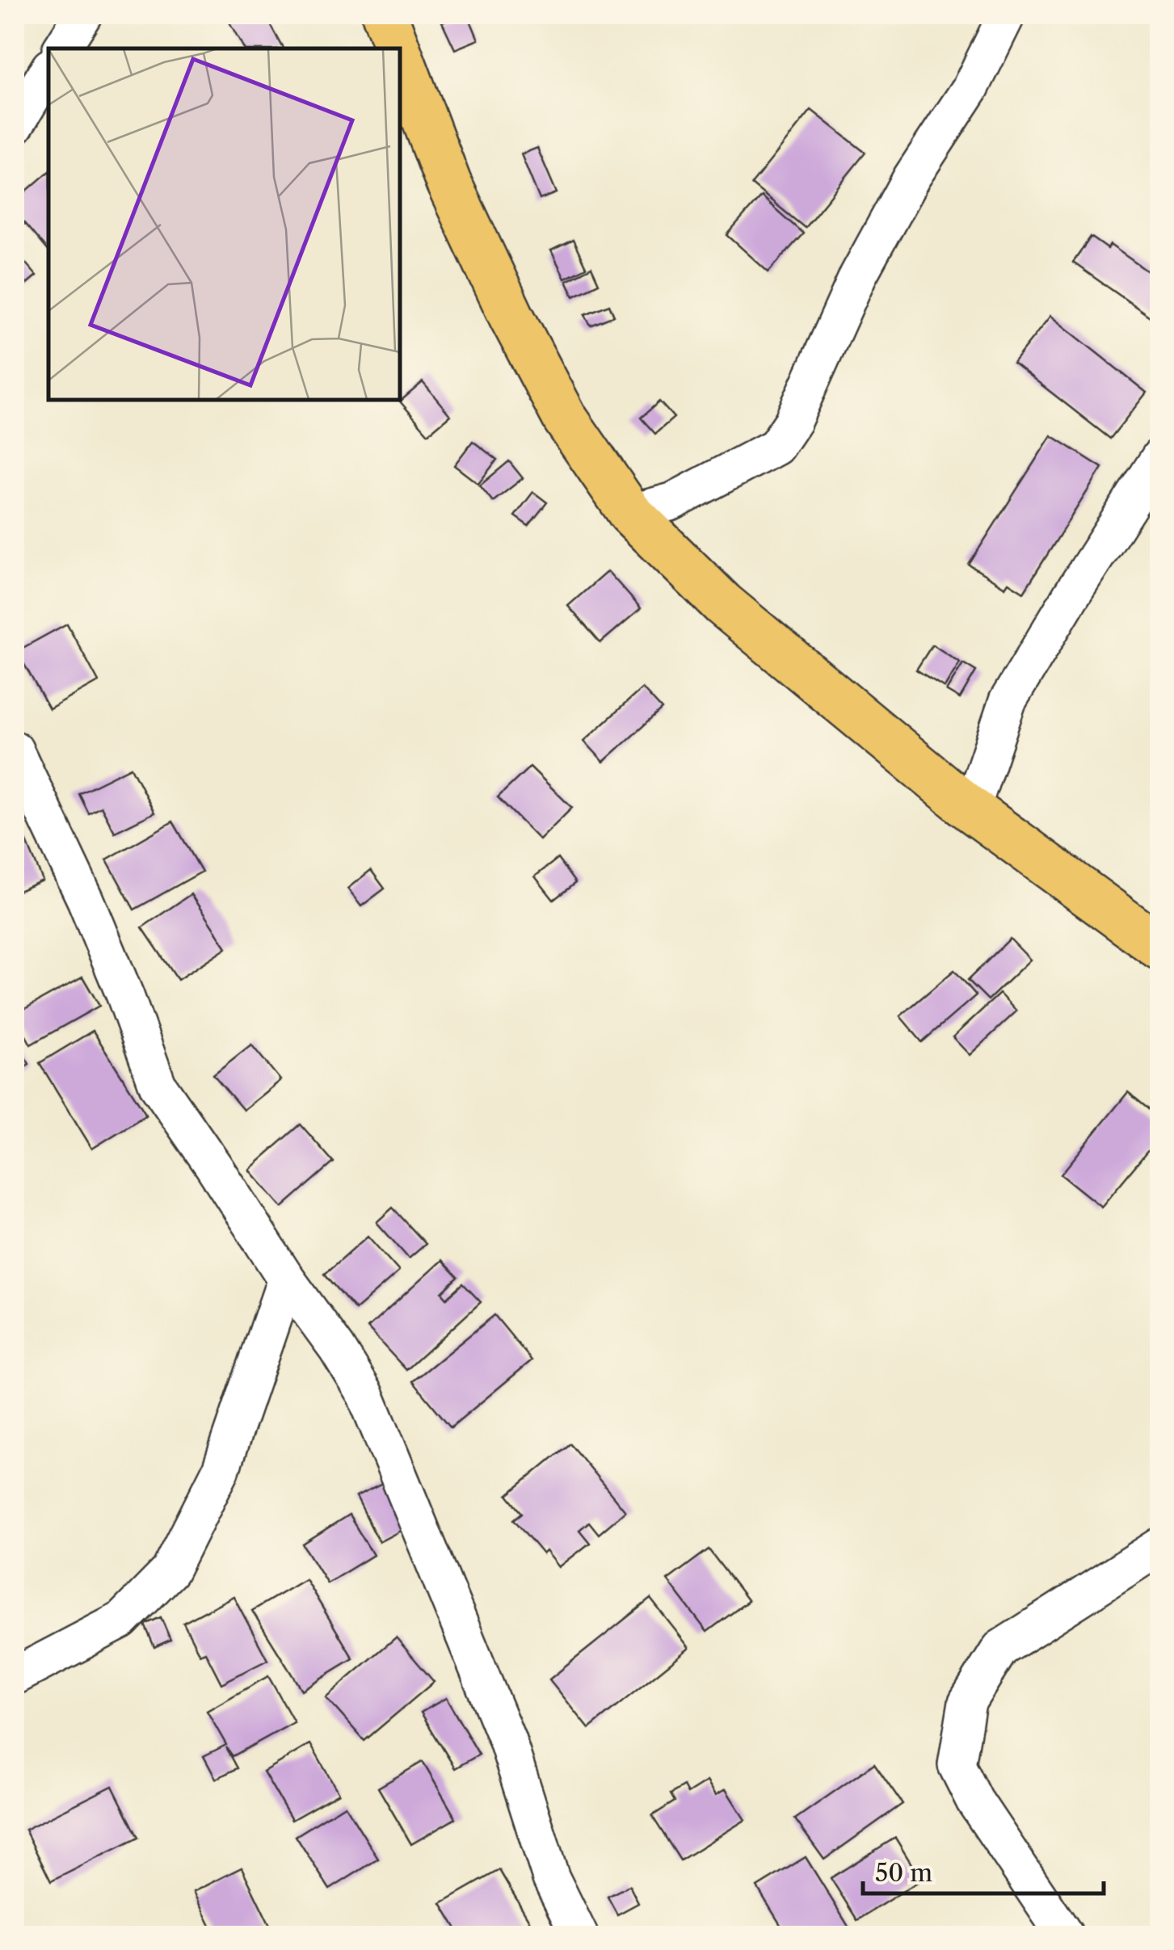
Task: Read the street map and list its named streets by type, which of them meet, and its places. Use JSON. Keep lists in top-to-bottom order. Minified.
{"scale_bar":"50 m"}
